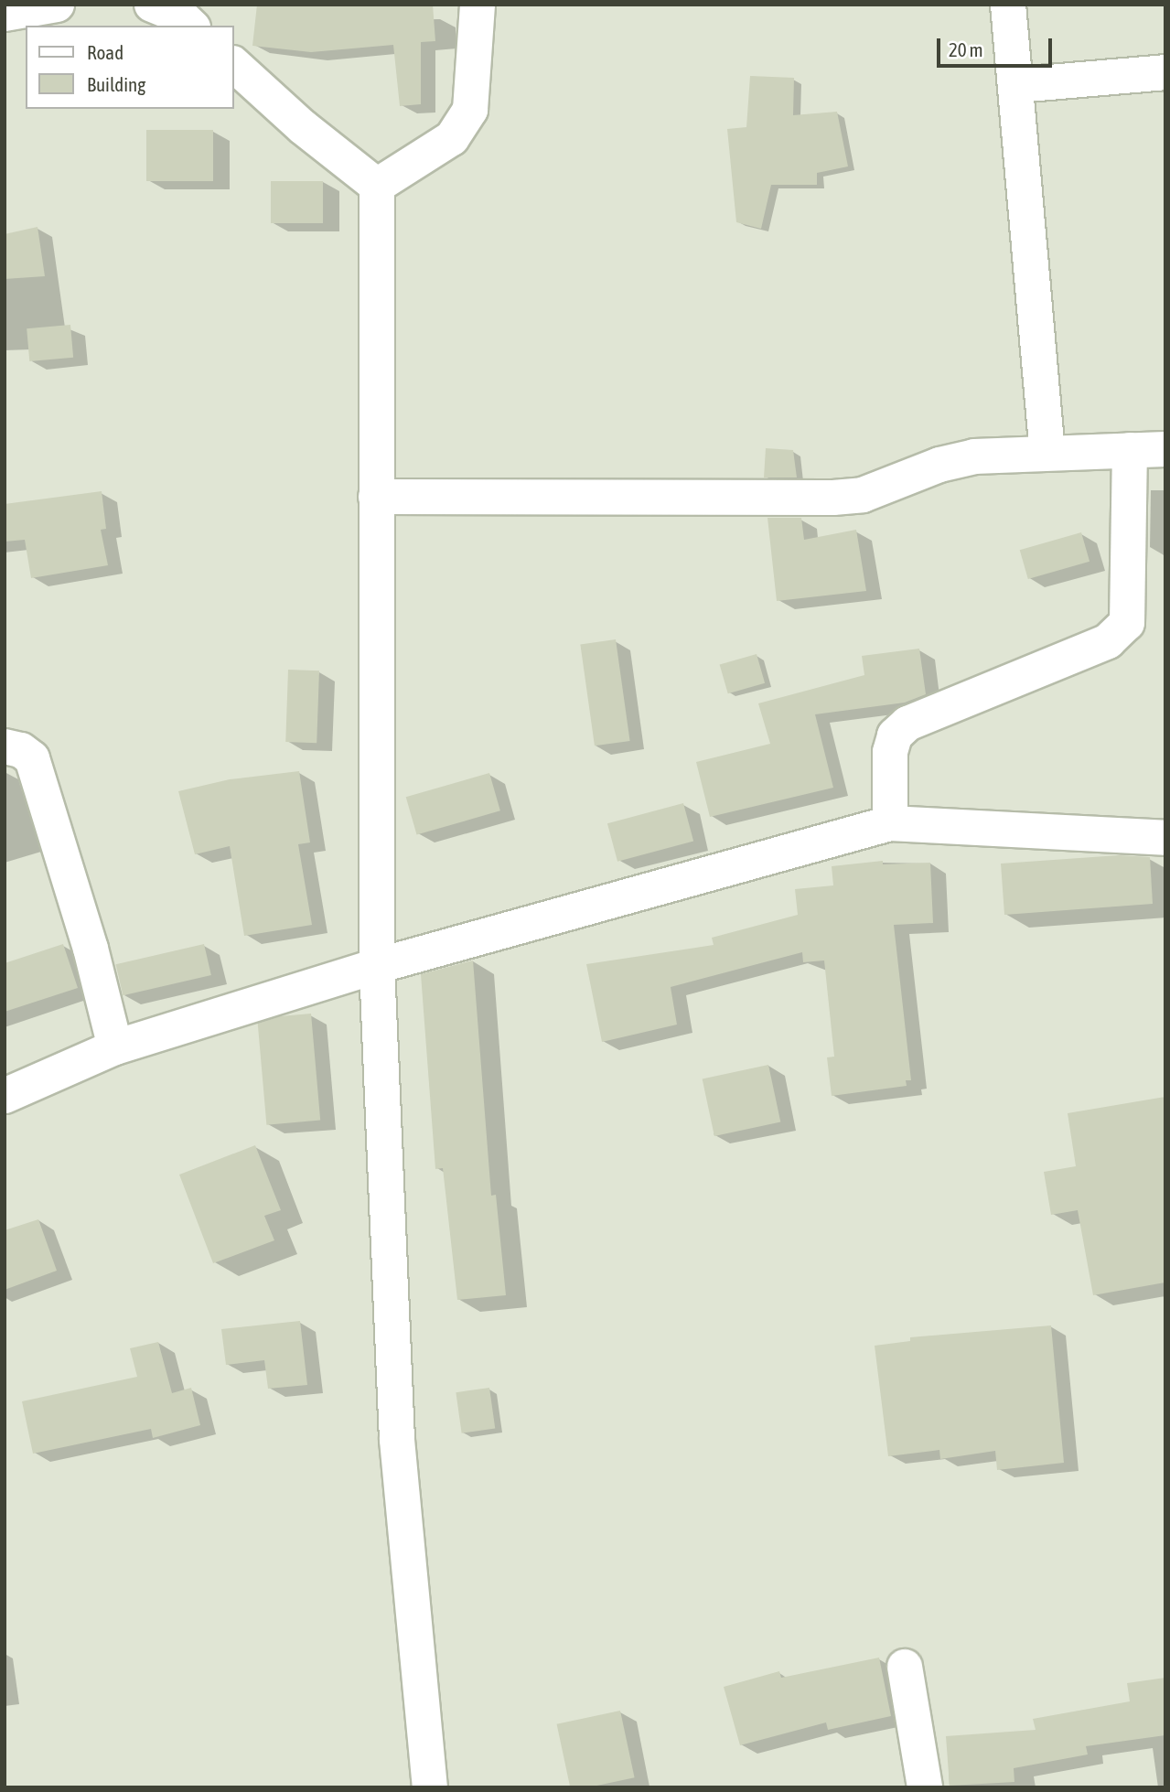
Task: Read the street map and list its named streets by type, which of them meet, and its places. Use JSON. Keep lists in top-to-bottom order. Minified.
{"legend":["Road","Building"],"scale_bar":"20 m"}
